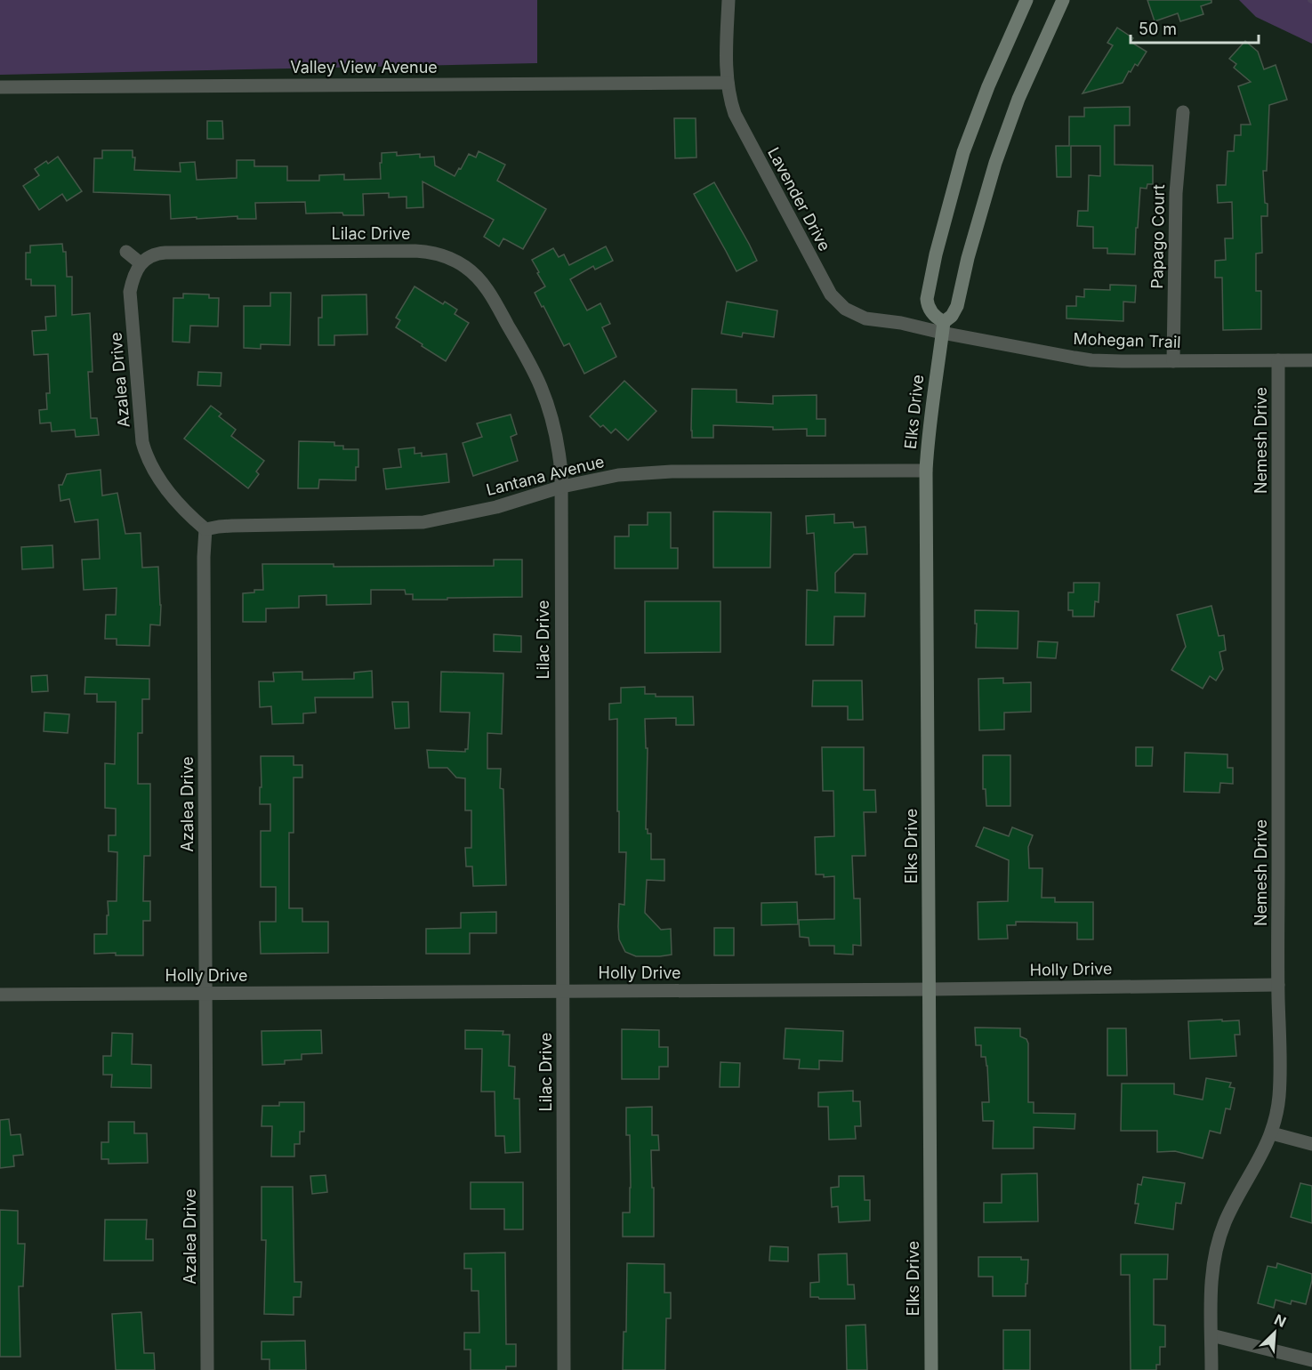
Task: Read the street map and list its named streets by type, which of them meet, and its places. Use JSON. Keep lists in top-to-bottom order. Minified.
{"streets":{"main road":["Elks Drive"],"street":["Valley View Avenue","Lavender Drive","Lilac Drive","Papago Court","Mohegan Trail","Azalea Drive","Nemesh Drive","Lantana Avenue","Holly Drive"]},"crossings":[["Valley View Avenue","Lavender Drive"],["Lavender Drive","Mohegan Trail"],["Lavender Drive","Elks Drive"],["Lilac Drive","Azalea Drive"],["Lilac Drive","Lantana Avenue"],["Lilac Drive","Holly Drive"],["Papago Court","Mohegan Trail"],["Mohegan Trail","Elks Drive"],["Mohegan Trail","Nemesh Drive"],["Azalea Drive","Lantana Avenue"],["Azalea Drive","Holly Drive"],["Elks Drive","Lantana Avenue"],["Elks Drive","Holly Drive"],["Nemesh Drive","Holly Drive"]],"scale_bar":"50 m","north":"top right"}
